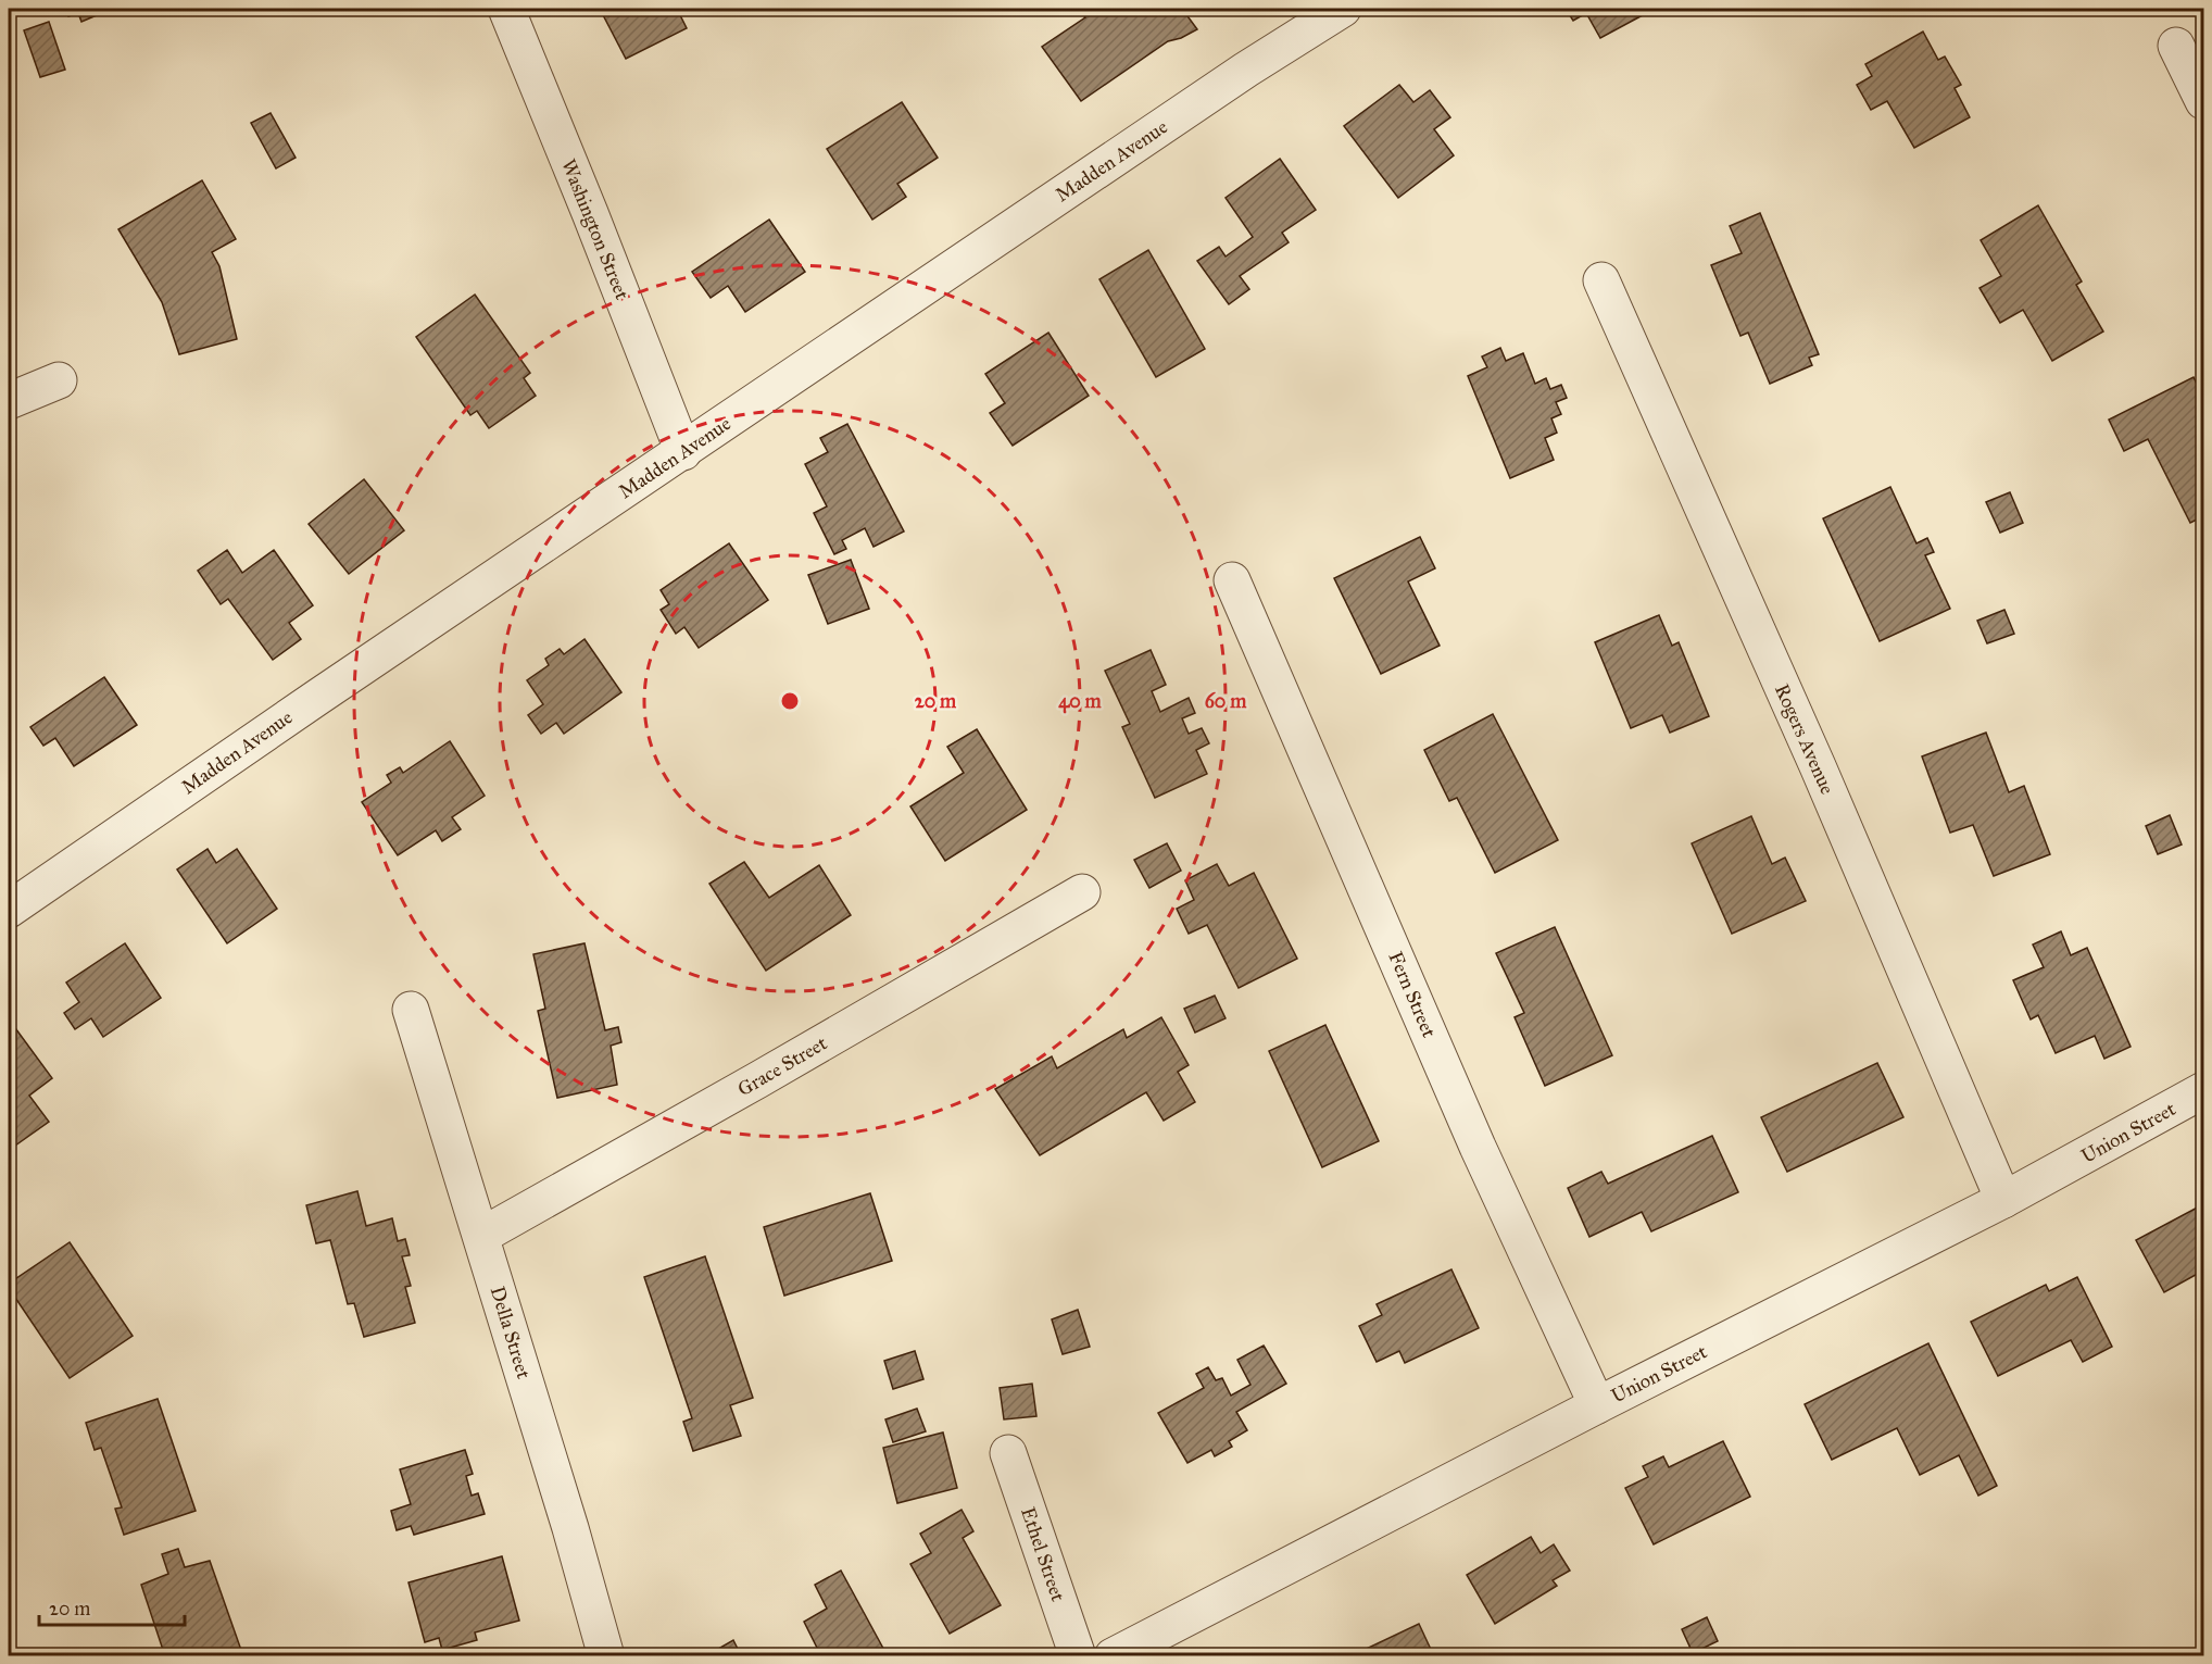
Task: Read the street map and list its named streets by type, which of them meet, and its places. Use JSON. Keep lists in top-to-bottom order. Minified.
{"streets":{"street":["Madden Avenue","Washington Street","Rogers Avenue","Fern Street","Grace Street","Union Street","Della Street","Ethel Street"]},"crossings":[["Madden Avenue","Washington Street"],["Rogers Avenue","Union Street"],["Fern Street","Union Street"],["Grace Street","Della Street"]],"scale_bar":"20 m","rings":["20 m","40 m","60 m"]}
